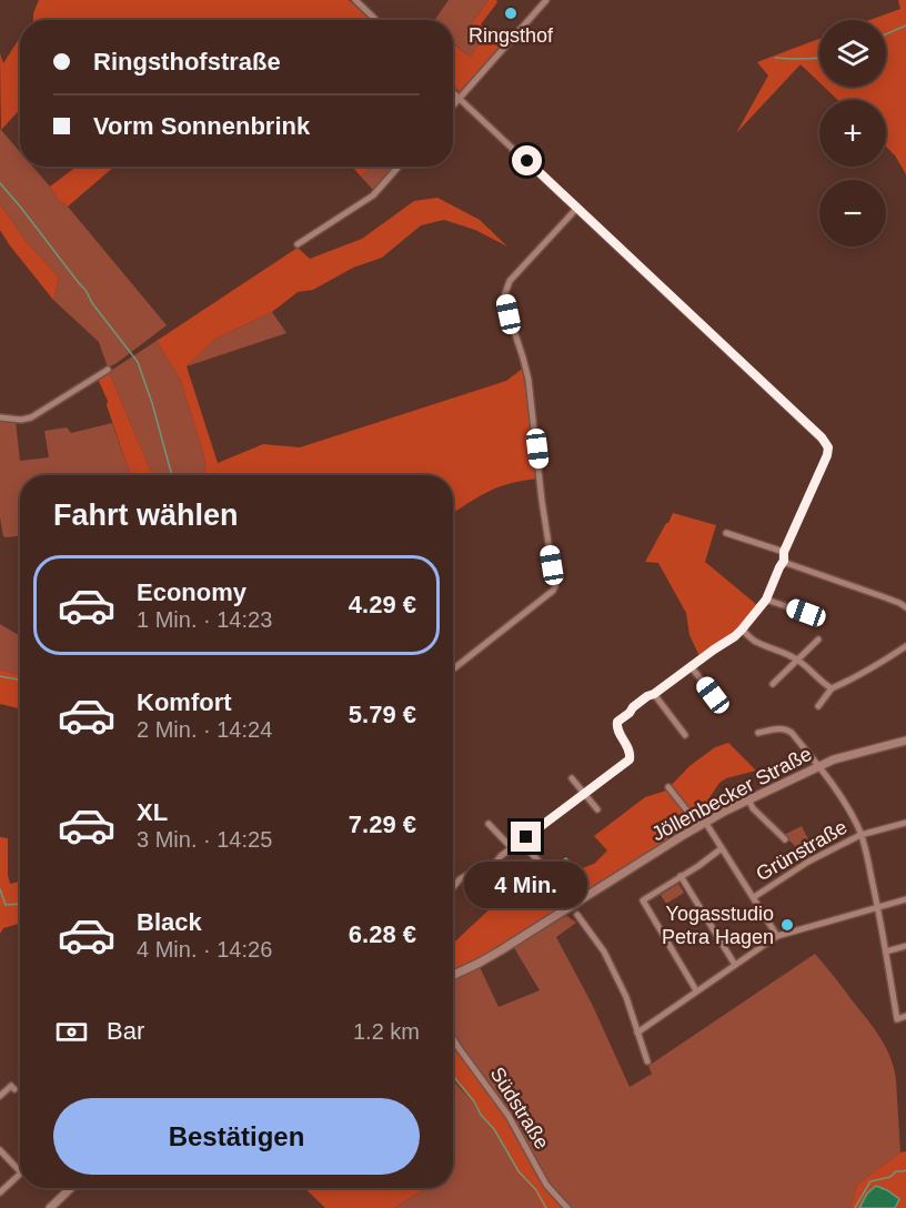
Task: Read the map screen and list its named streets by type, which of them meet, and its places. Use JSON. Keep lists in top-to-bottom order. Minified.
{"streets":{"main road":["Jöllenbecker Straße"],"street":["Grünstraße","Südstraße"]},"places":["Ringsthof","Yogasstudio Petra Hagen"],"page":{"map_buttons":["+","−"],"banner":["Ringsthofstraße","Vorm Sonnenbrink"],"heading":"Fahrt wählen","list":[{"name":"Economy","note":"1 Min. · 14:23","value":"4.29 €"},{"name":"Komfort","note":"2 Min. · 14:24","value":"5.79 €"},{"name":"XL","note":"3 Min. · 14:25","value":"7.29 €"},{"name":"Black","note":"4 Min. · 14:26","value":"6.28 €"}],"bubble":"4 Min.","pay":["Bar","1.2 km"],"buttons":"Bestätigen"}}
